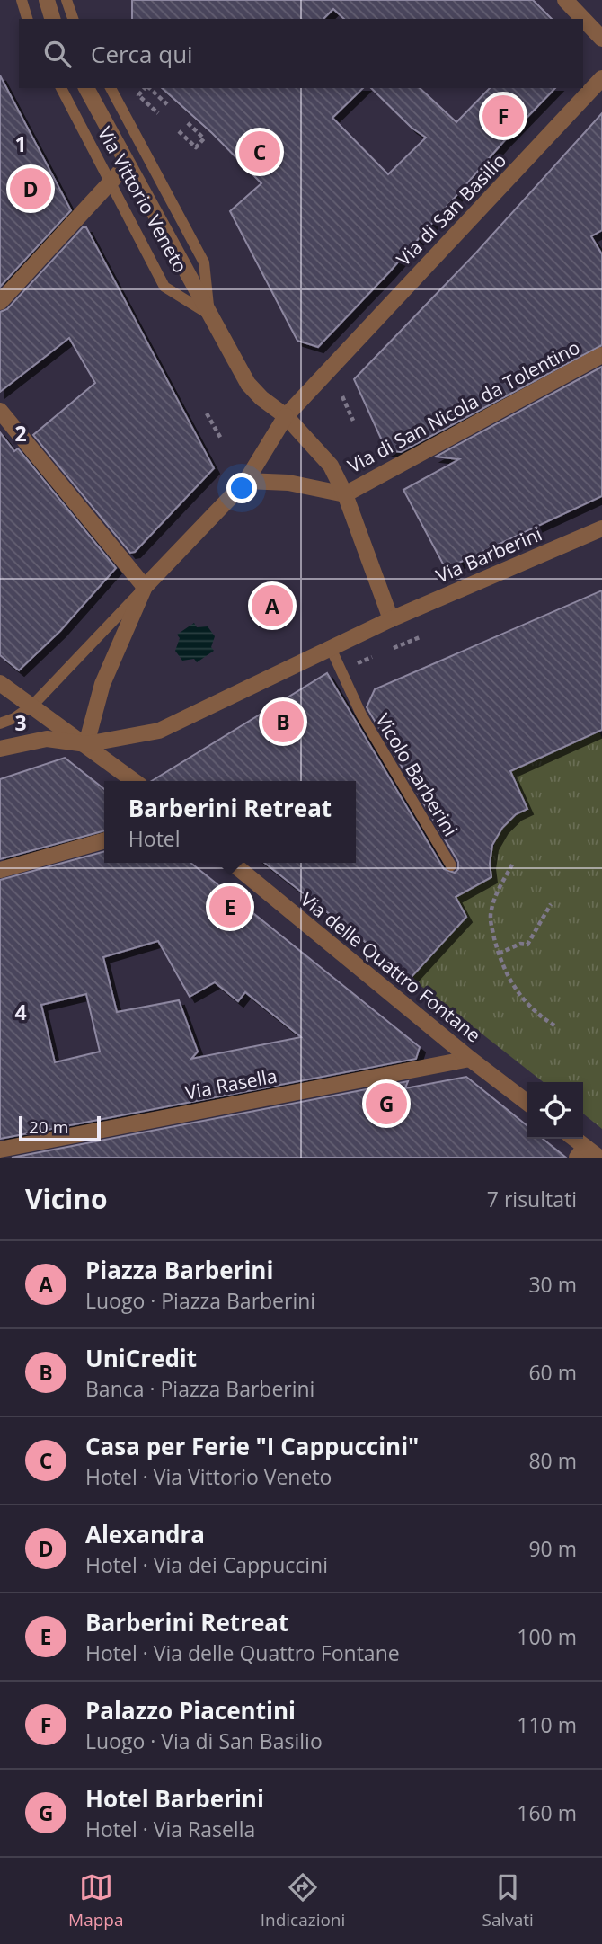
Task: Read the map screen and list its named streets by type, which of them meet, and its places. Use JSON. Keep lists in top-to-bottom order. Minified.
{"streets":{"street":["Via Vittorio Veneto","Via di San Basilio","Via di San Nicola da Tolentino","Via Barberini","Via delle Quattro Fontane","Via Rasella"],"lane":["Vicolo Barberini"]},"crossings":[["Via Vittorio Veneto","Via di San Basilio"],["Via Vittorio Veneto","Via di San Nicola da Tolentino"],["Via Vittorio Veneto","Via Barberini"],["Via Barberini","Vicolo Barberini"],["Via delle Quattro Fontane","Via Rasella"]],"scale_bar":"20 m","page":{"search":"Cerca qui","pins":["F","C","D","A","B","E","G"],"popup":["Barberini Retreat","Hotel"],"scale":"20 m","heading":["Vicino","7 risultati"],"list":[{"mark":"A","name":"Piazza Barberini","note":"Luogo · Piazza Barberini","value":"30 m"},{"mark":"B","name":"UniCredit","note":"Banca · Piazza Barberini","value":"60 m"},{"mark":"C","name":"Casa per Ferie \"I Cappuccini\"","note":"Hotel · Via Vittorio Veneto","value":"80 m"},{"mark":"D","name":"Alexandra","note":"Hotel · Via dei Cappuccini","value":"90 m"},{"mark":"E","name":"Barberini Retreat","note":"Hotel · Via delle Quattro Fontane","value":"100 m"},{"mark":"F","name":"Palazzo Piacentini","note":"Luogo · Via di San Basilio","value":"110 m"},{"mark":"G","name":"Hotel Barberini","note":"Hotel · Via Rasella","value":"160 m"}],"nav":["Mappa","Indicazioni","Salvati"]},"grid":{"rows":["1","2","3","4"]}}
